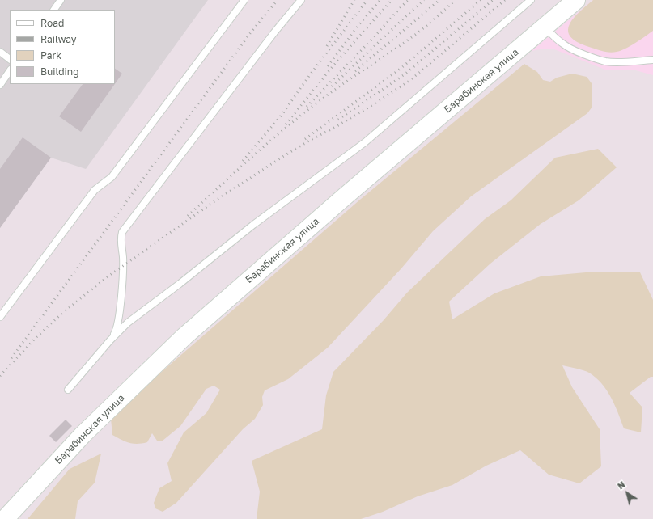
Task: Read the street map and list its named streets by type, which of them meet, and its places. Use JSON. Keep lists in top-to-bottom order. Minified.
{"streets":{"main road":["Барабинская улица"]},"legend":["Road","Railway","Park","Building"],"north":"top left"}
